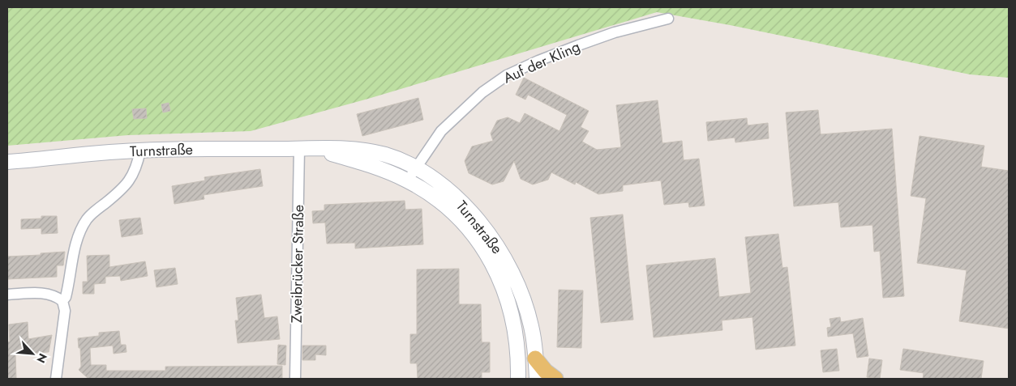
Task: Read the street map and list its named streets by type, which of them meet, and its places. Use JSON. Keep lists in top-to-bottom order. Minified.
{"streets":{"street":["Auf der Kling","Turnstraße","Zweibrücker Straße"]},"crossings":[["Auf der Kling","Turnstraße"],["Turnstraße","Zweibrücker Straße"]],"north":"bottom right"}
